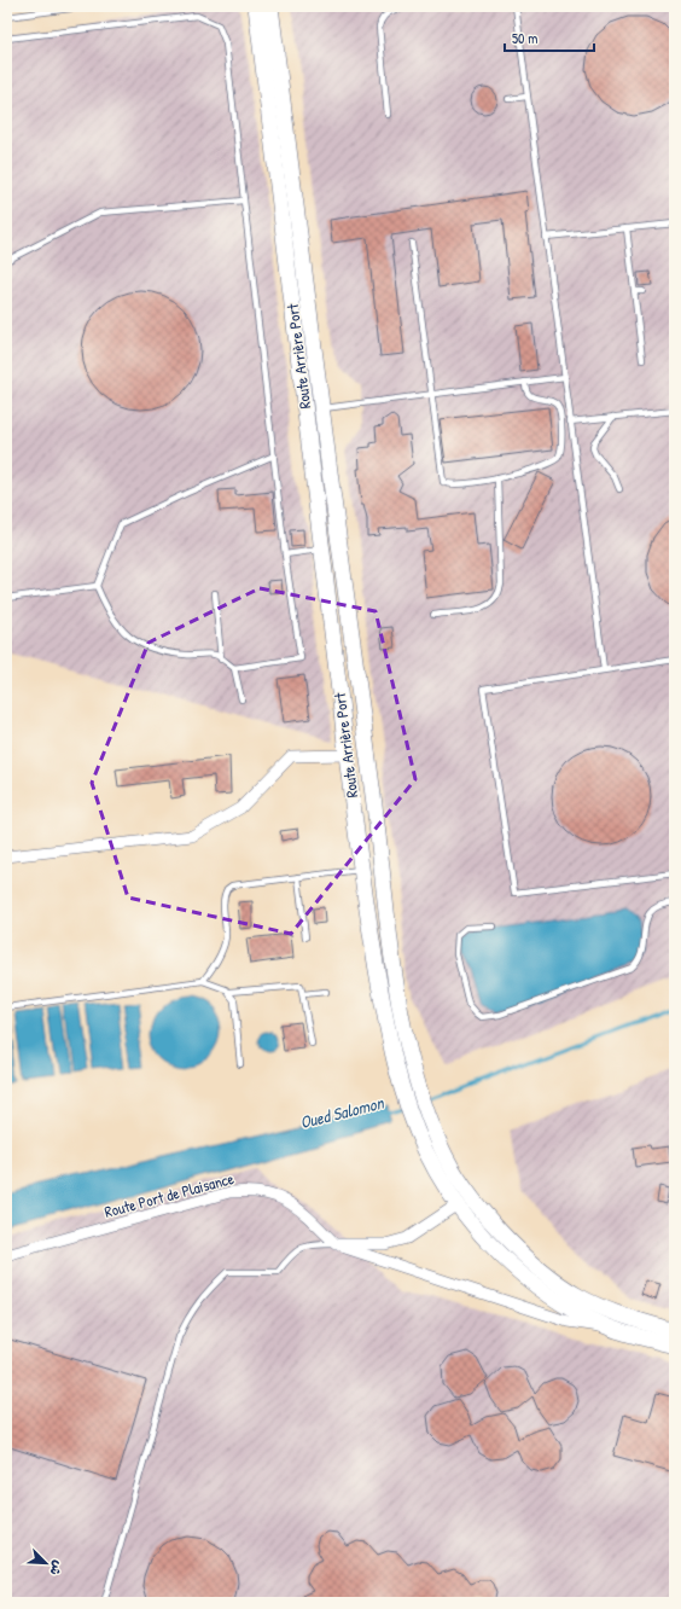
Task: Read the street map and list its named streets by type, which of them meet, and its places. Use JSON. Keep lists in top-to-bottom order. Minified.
{"streets":{"street":["Route Arrière Port","Route Port de Plaisance"]},"water":["Oued Salomon"],"scale_bar":"50 m","north":"bottom right"}
